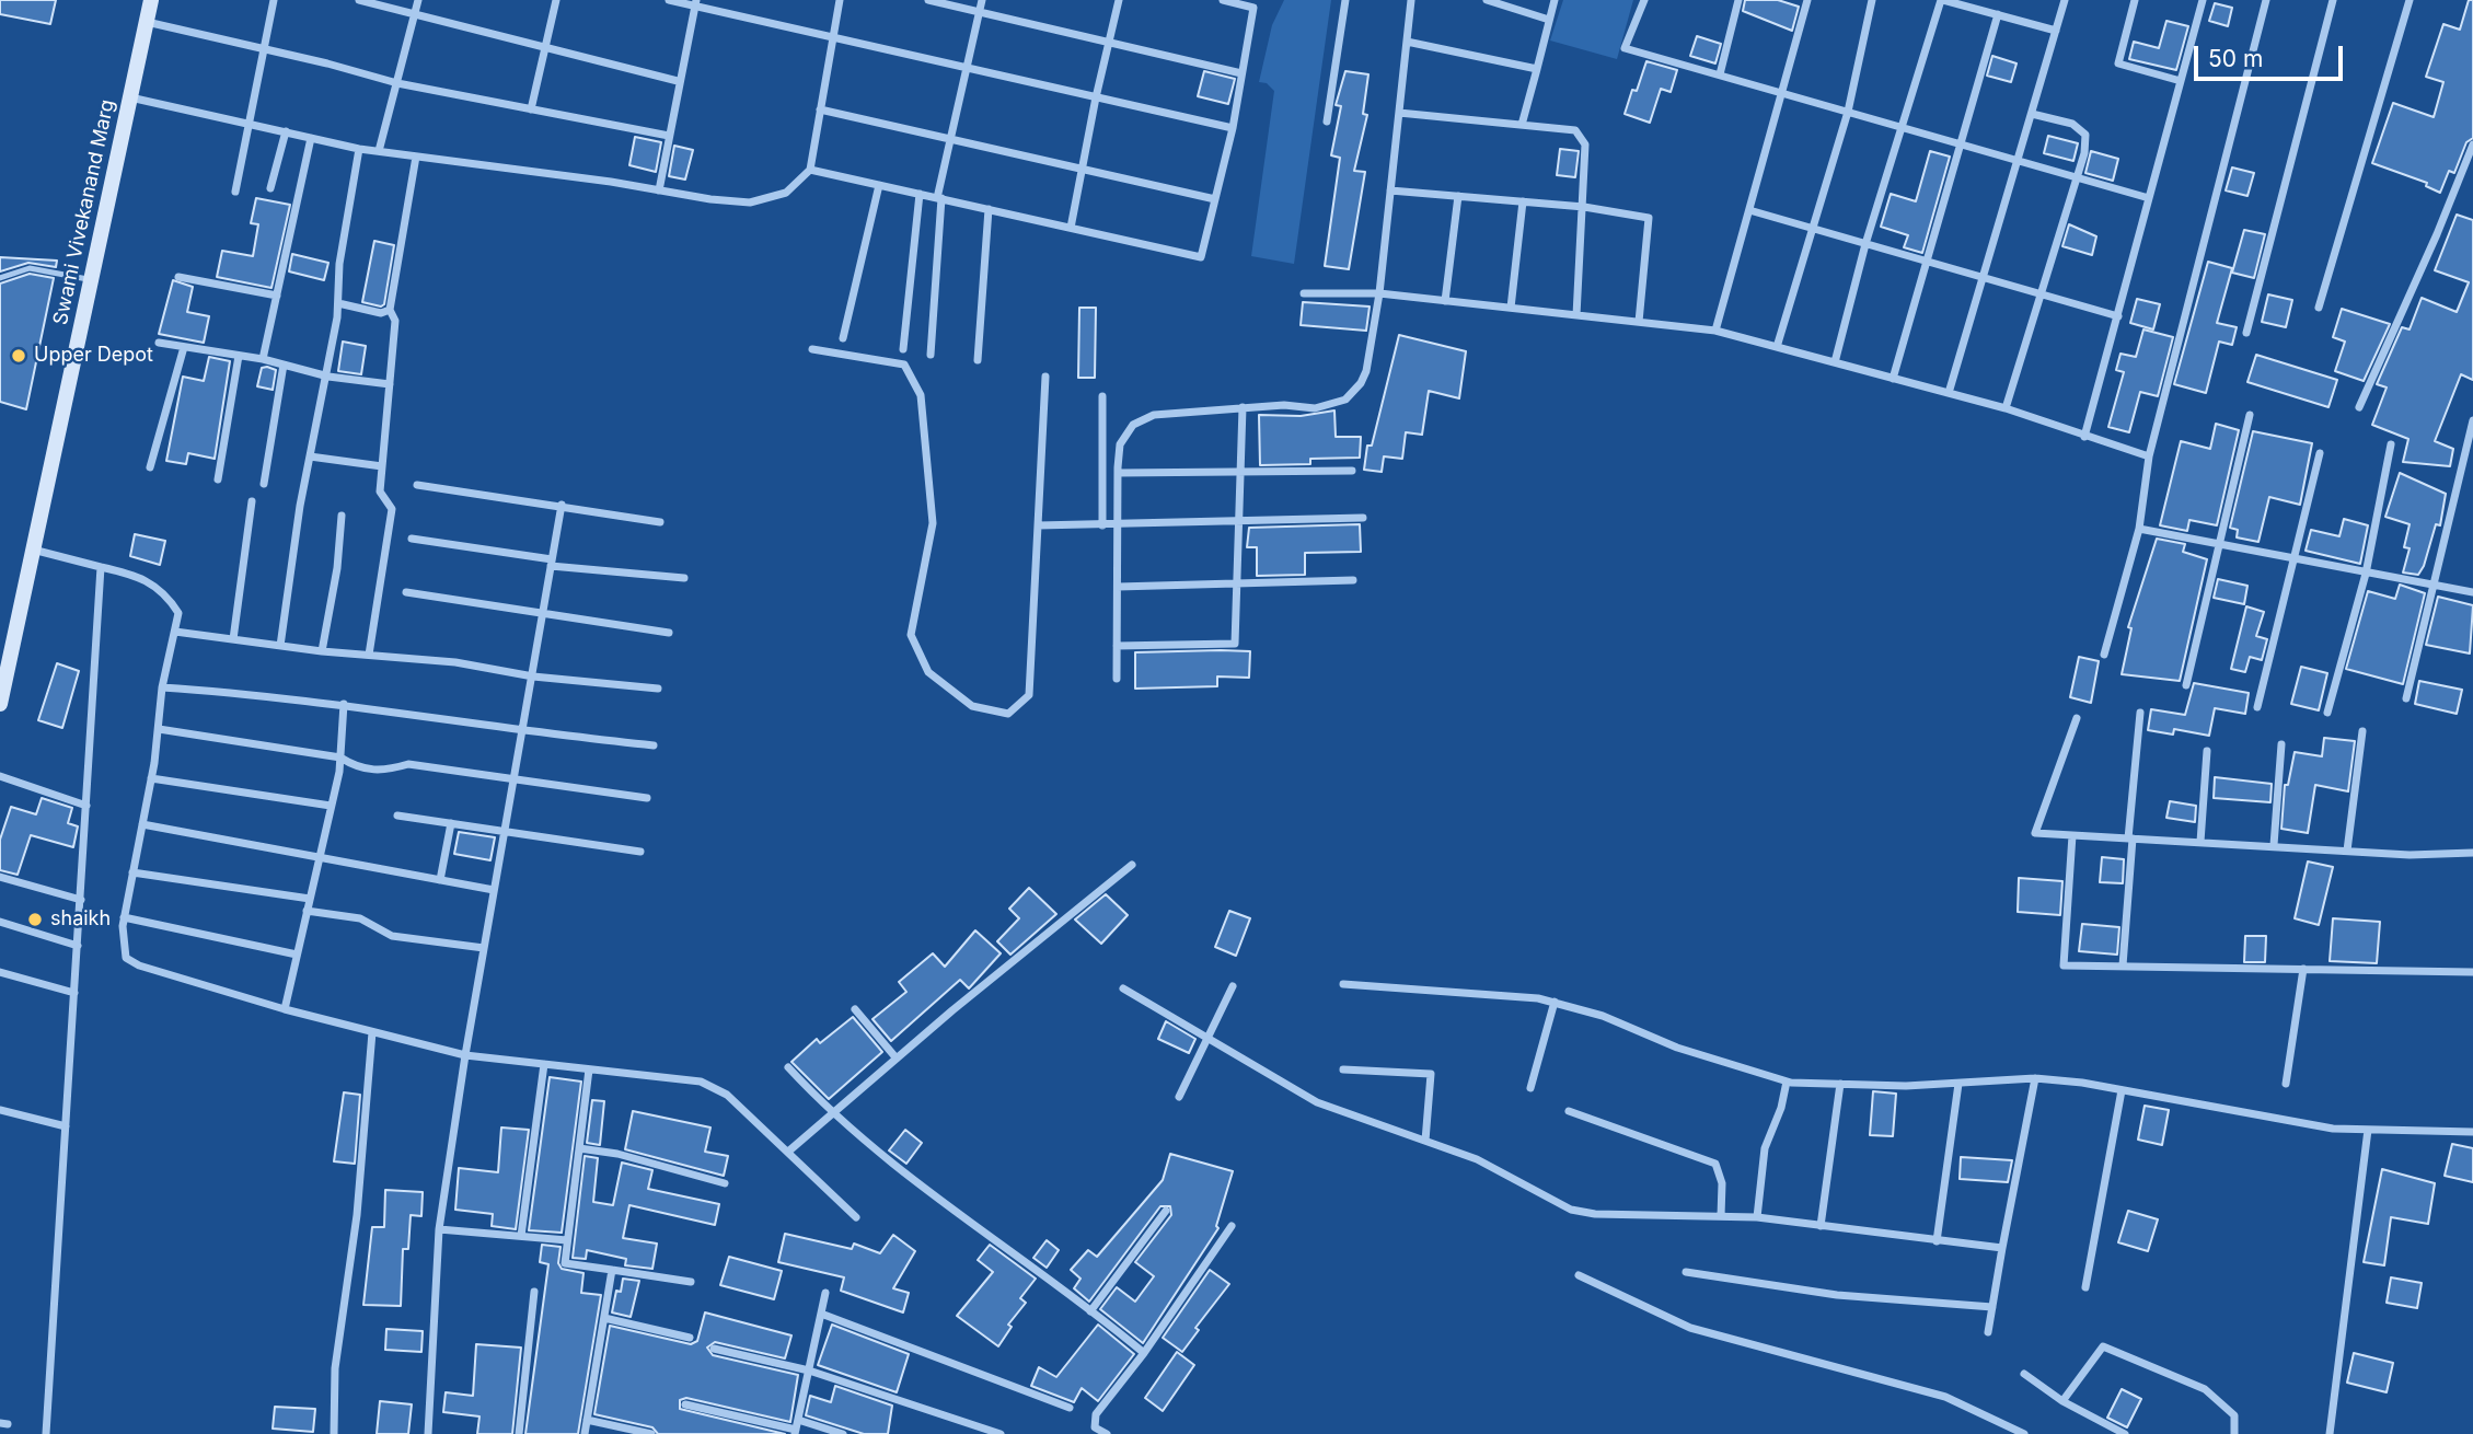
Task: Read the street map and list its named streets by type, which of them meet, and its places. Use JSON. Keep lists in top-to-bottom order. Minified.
{"streets":{"main road":["Swami Vivekanand Marg"]},"places":["Upper Depot","shaikh"],"scale_bar":"50 m"}
